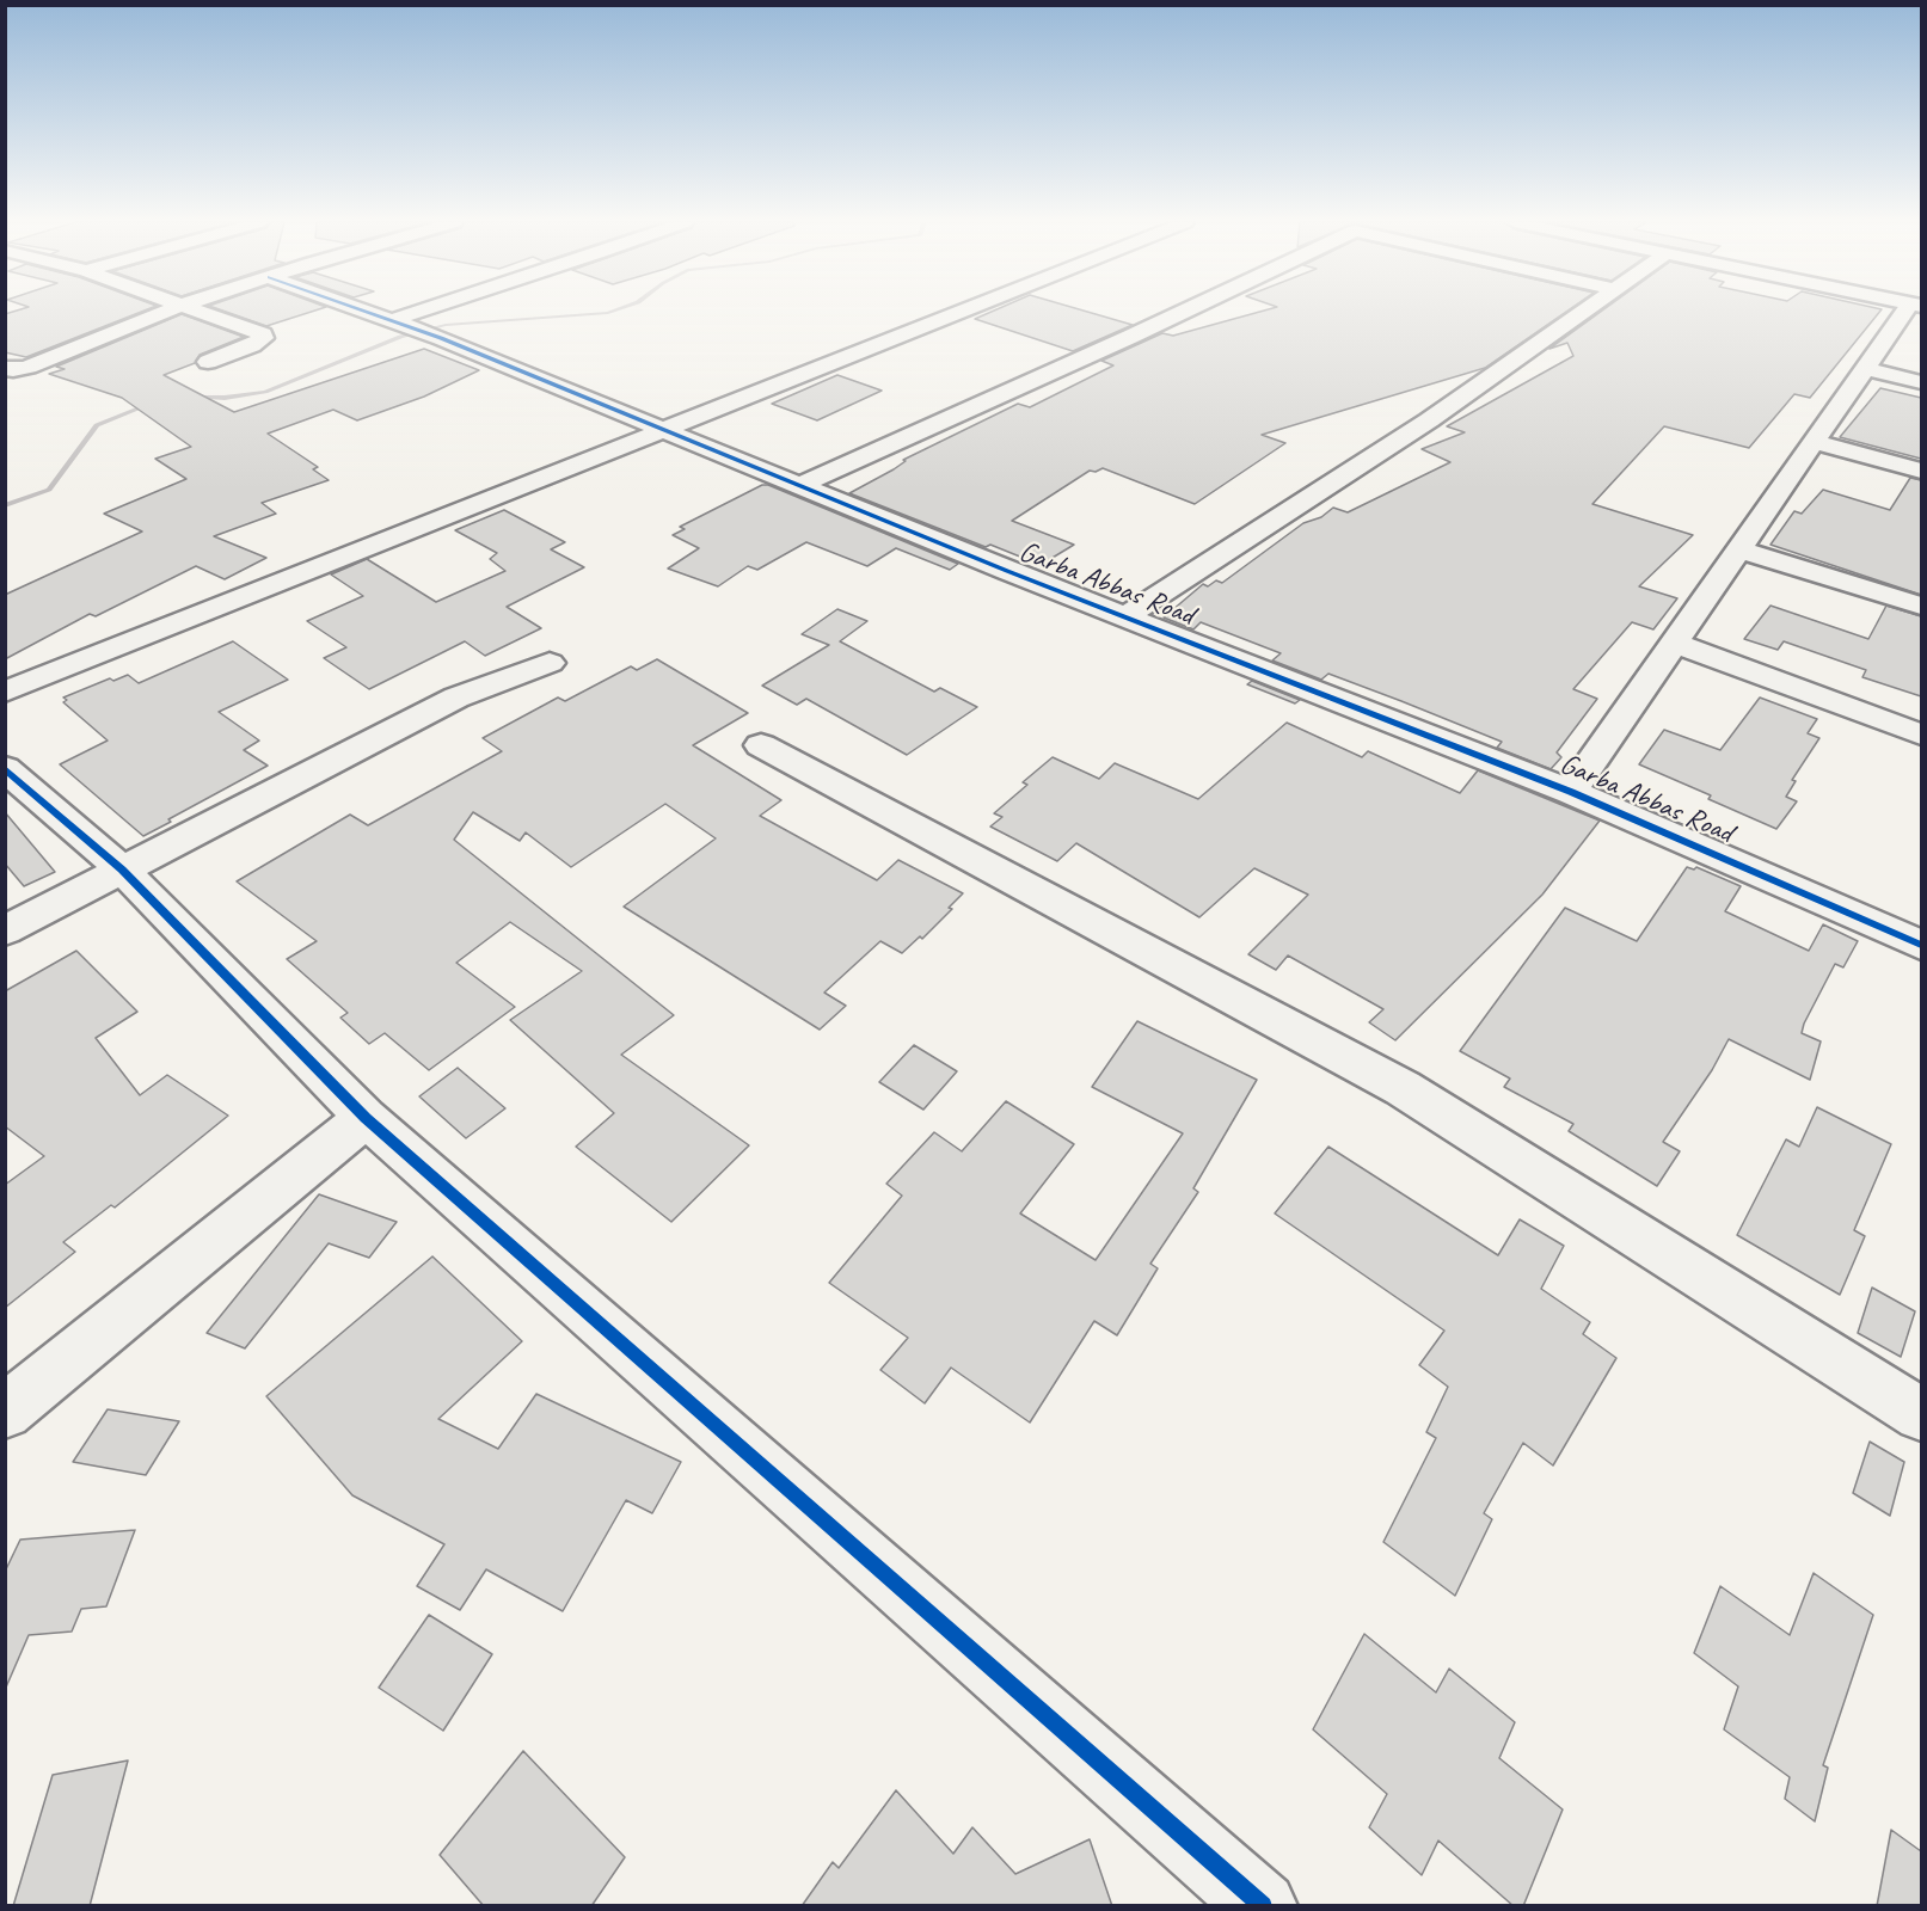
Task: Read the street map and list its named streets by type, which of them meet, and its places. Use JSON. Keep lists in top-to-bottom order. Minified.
{"streets":{"street":["Garba Abbas Road"]}}
